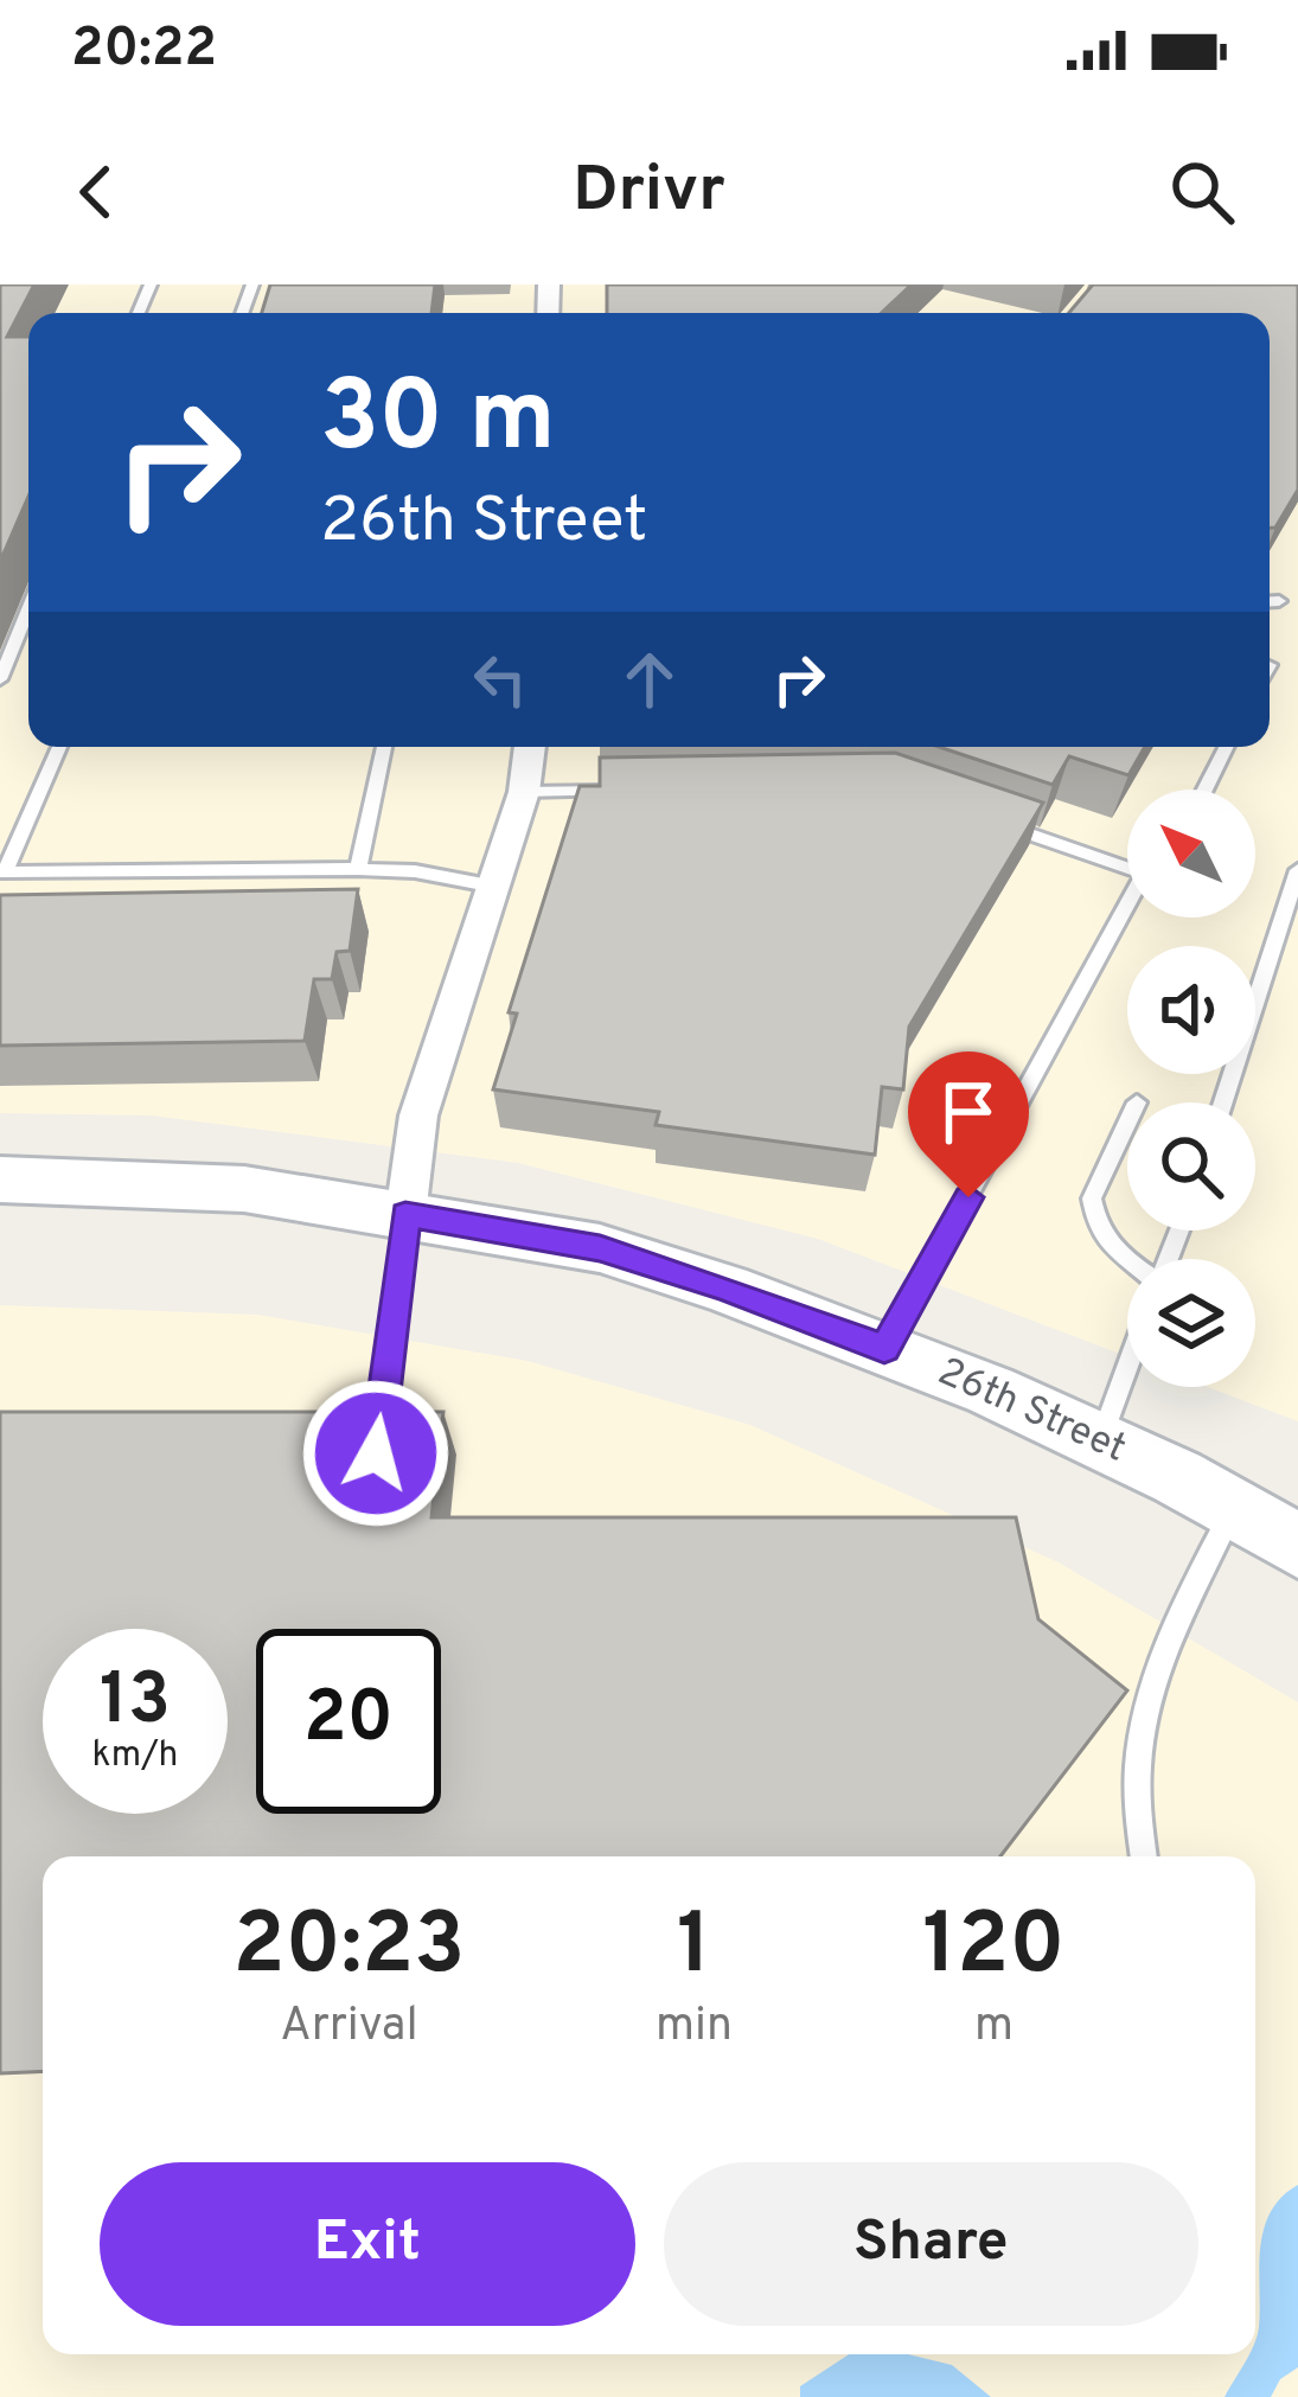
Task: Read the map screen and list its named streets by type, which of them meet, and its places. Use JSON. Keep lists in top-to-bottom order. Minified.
{"streets":{"main road":["26th Street"]},"north":"top left","page":{"status":"20:22","header":"Drivr","turn":["30 m","26th Street"],"speed":"13 km/h","limit":"20","eta":["20:23","Arrival","1","min","120","m"],"buttons":["Exit","Share"]}}
